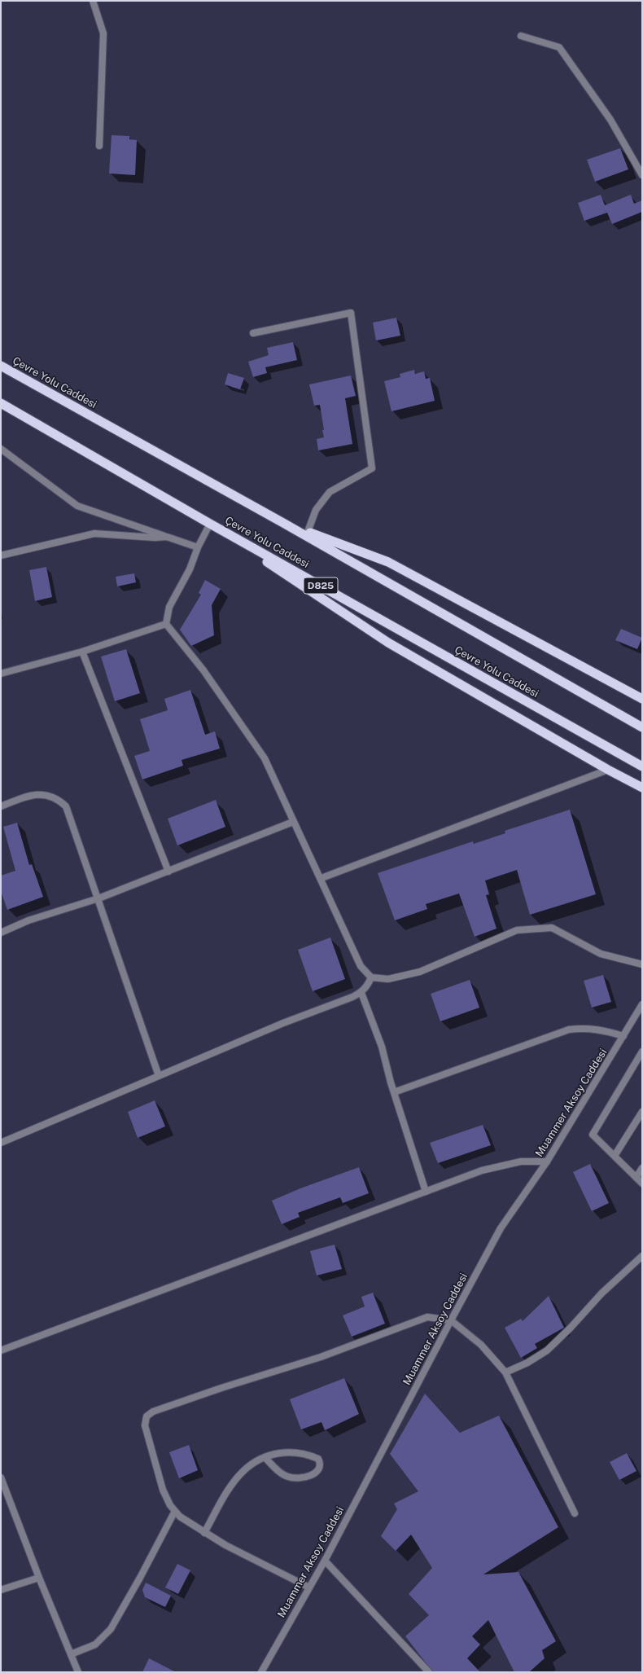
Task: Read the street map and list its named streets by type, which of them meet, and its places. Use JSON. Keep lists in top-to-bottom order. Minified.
{"streets":{"highway":["Çevre Yolu Caddesi","D825"],"street":["Muammer Aksoy Caddesi"]}}
